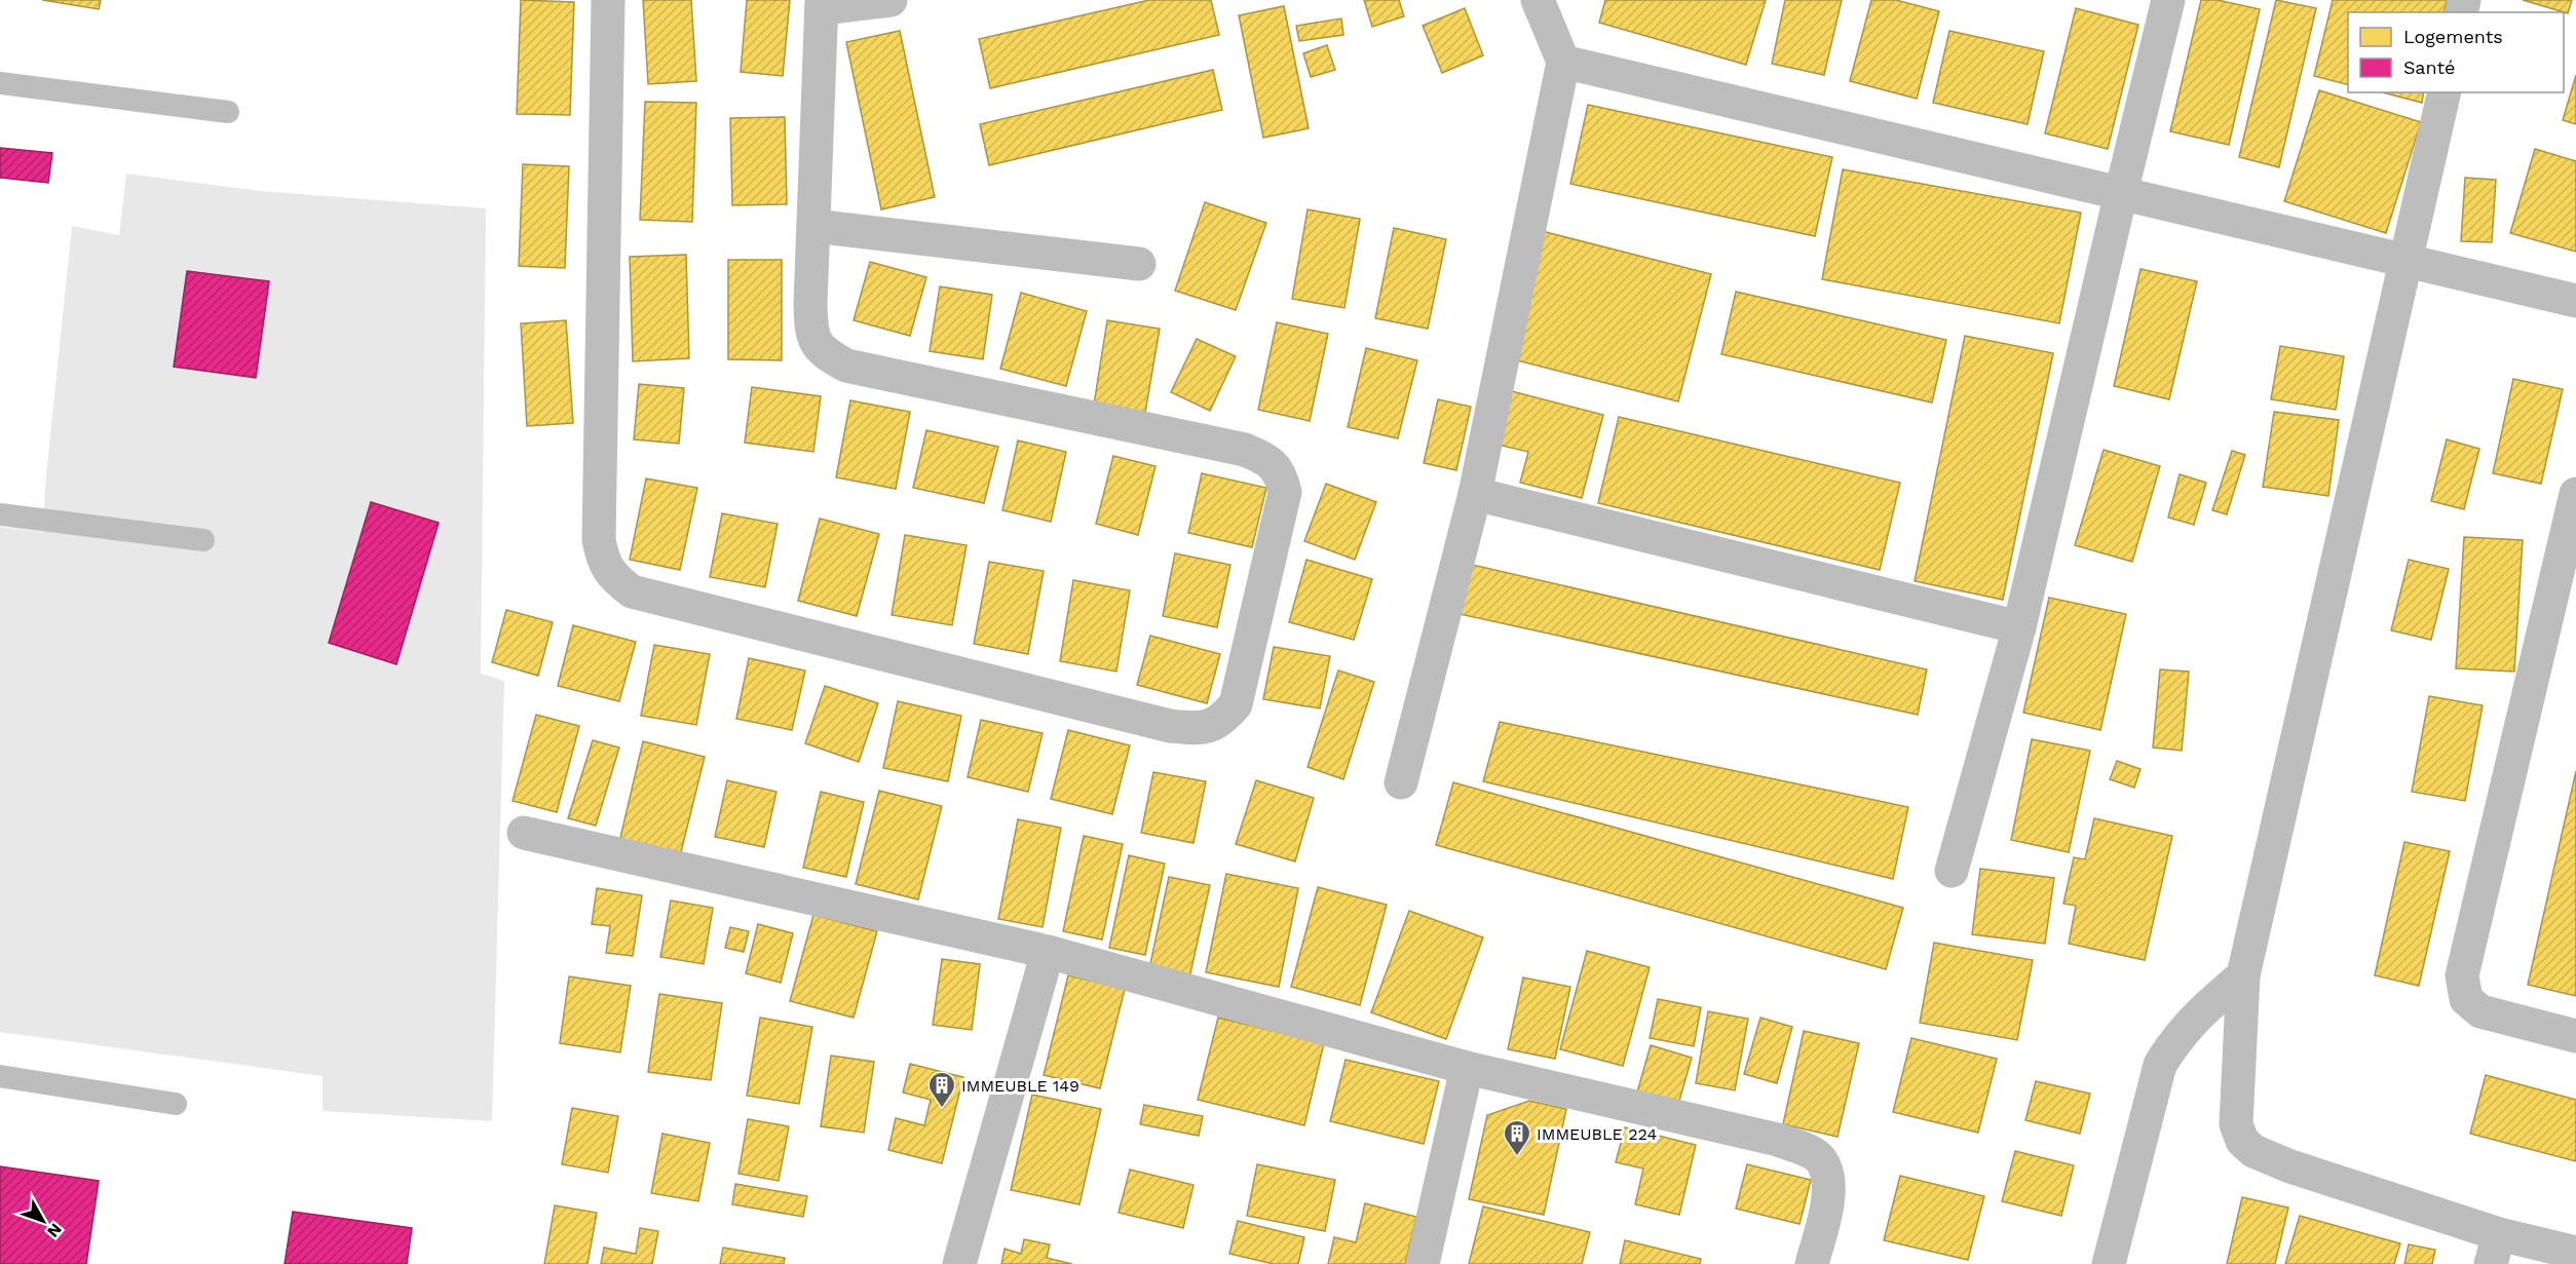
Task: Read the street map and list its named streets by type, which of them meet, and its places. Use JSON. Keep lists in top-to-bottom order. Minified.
{"places":{"building":["IMMEUBLE 149","IMMEUBLE 224"]},"legend":["Logements","Santé"],"north":"bottom right"}
